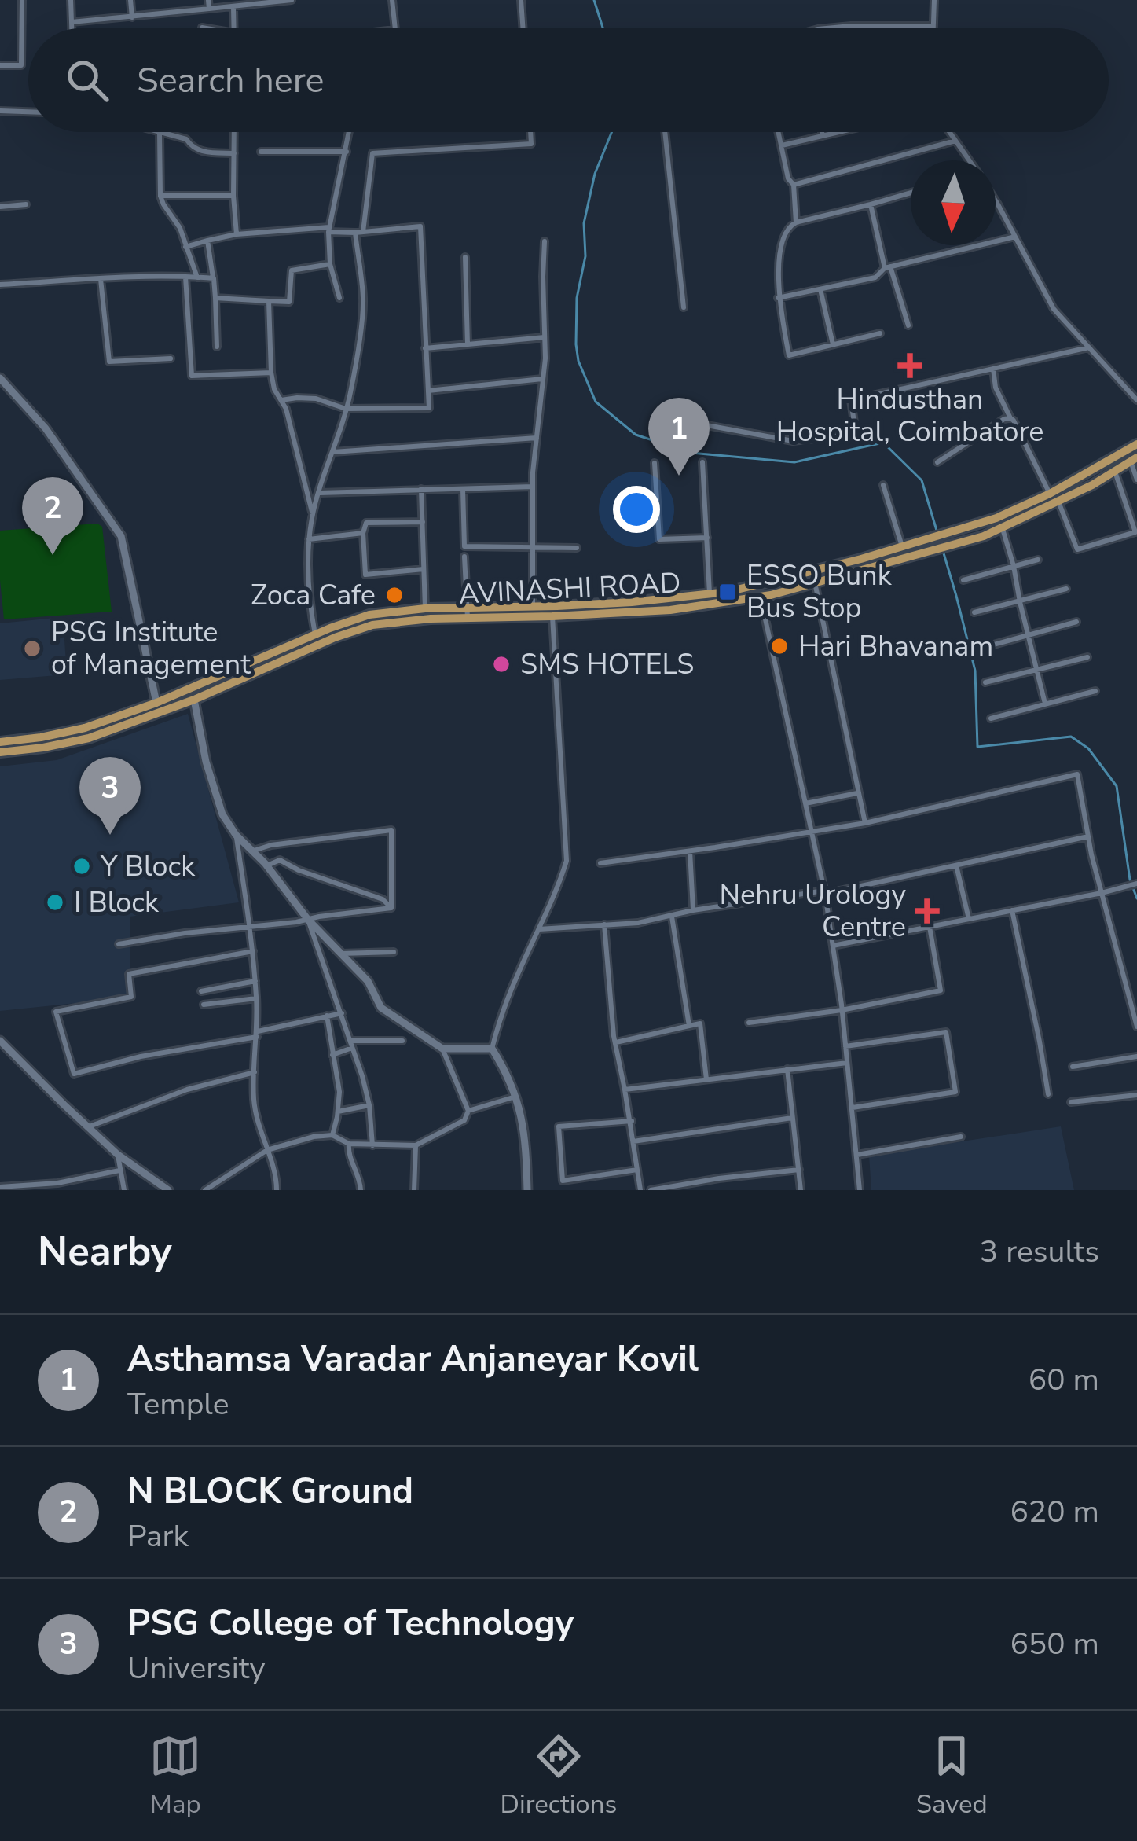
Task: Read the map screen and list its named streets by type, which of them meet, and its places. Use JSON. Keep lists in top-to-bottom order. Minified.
{"streets":{"main road":["AVINASHI ROAD"]},"places":{"health":["Hindusthan Hospital, Coimbatore","Nehru Urology Centre"],"transit":["ESSO Bunk Bus Stop"],"other":["Zoca Cafe","Hari Bhavanam","PSG Institute of Management","SMS HOTELS","Y Block","I Block"]},"north":"bottom","page":{"search":"Search here","pins":["1","2","3"],"heading":["Nearby","3 results"],"list":[{"mark":"1","name":"Asthamsa Varadar Anjaneyar Kovil","note":"Temple","value":"60 m"},{"mark":"2","name":"N BLOCK Ground","note":"Park","value":"620 m"},{"mark":"3","name":"PSG College of Technology","note":"University","value":"650 m"}],"nav":["Map","Directions","Saved"]}}
